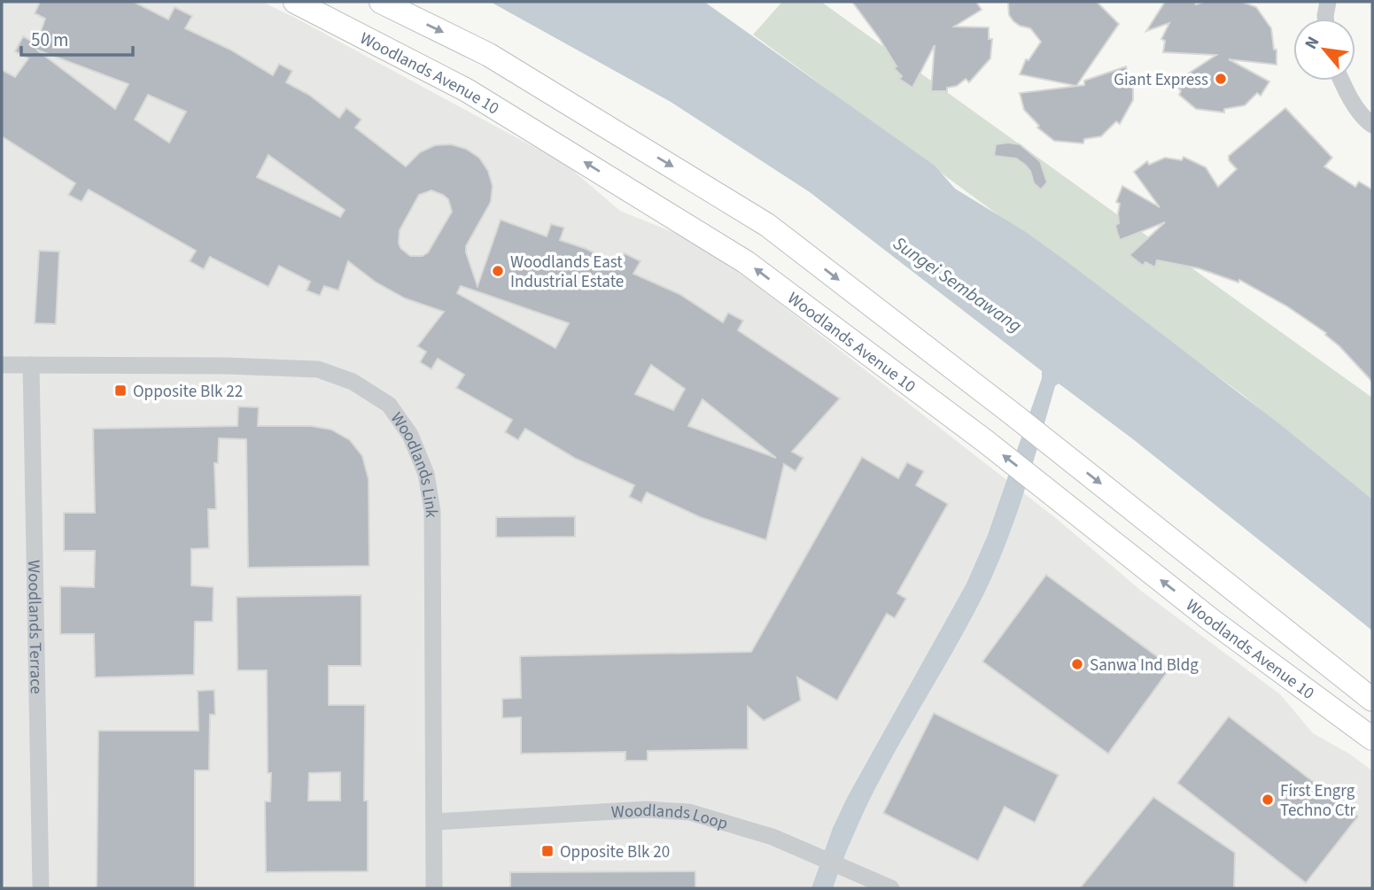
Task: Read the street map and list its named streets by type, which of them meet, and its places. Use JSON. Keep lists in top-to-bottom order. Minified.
{"streets":{"main road":["Woodlands Avenue 10"],"street":["Woodlands Link","Woodlands Terrace","Woodlands Loop"]},"crossings":[["Woodlands Link","Woodlands Terrace"],["Woodlands Link","Woodlands Loop"]],"water":["Sungei Sembawang"],"places":{"other":["Giant Express","Woodlands East Industrial Estate","Sanwa Ind Bldg","First Engrg Techno Ctr"],"transit":["Opposite Blk 22","Opposite Blk 20"]},"scale_bar":"50 m","north":"top left"}
